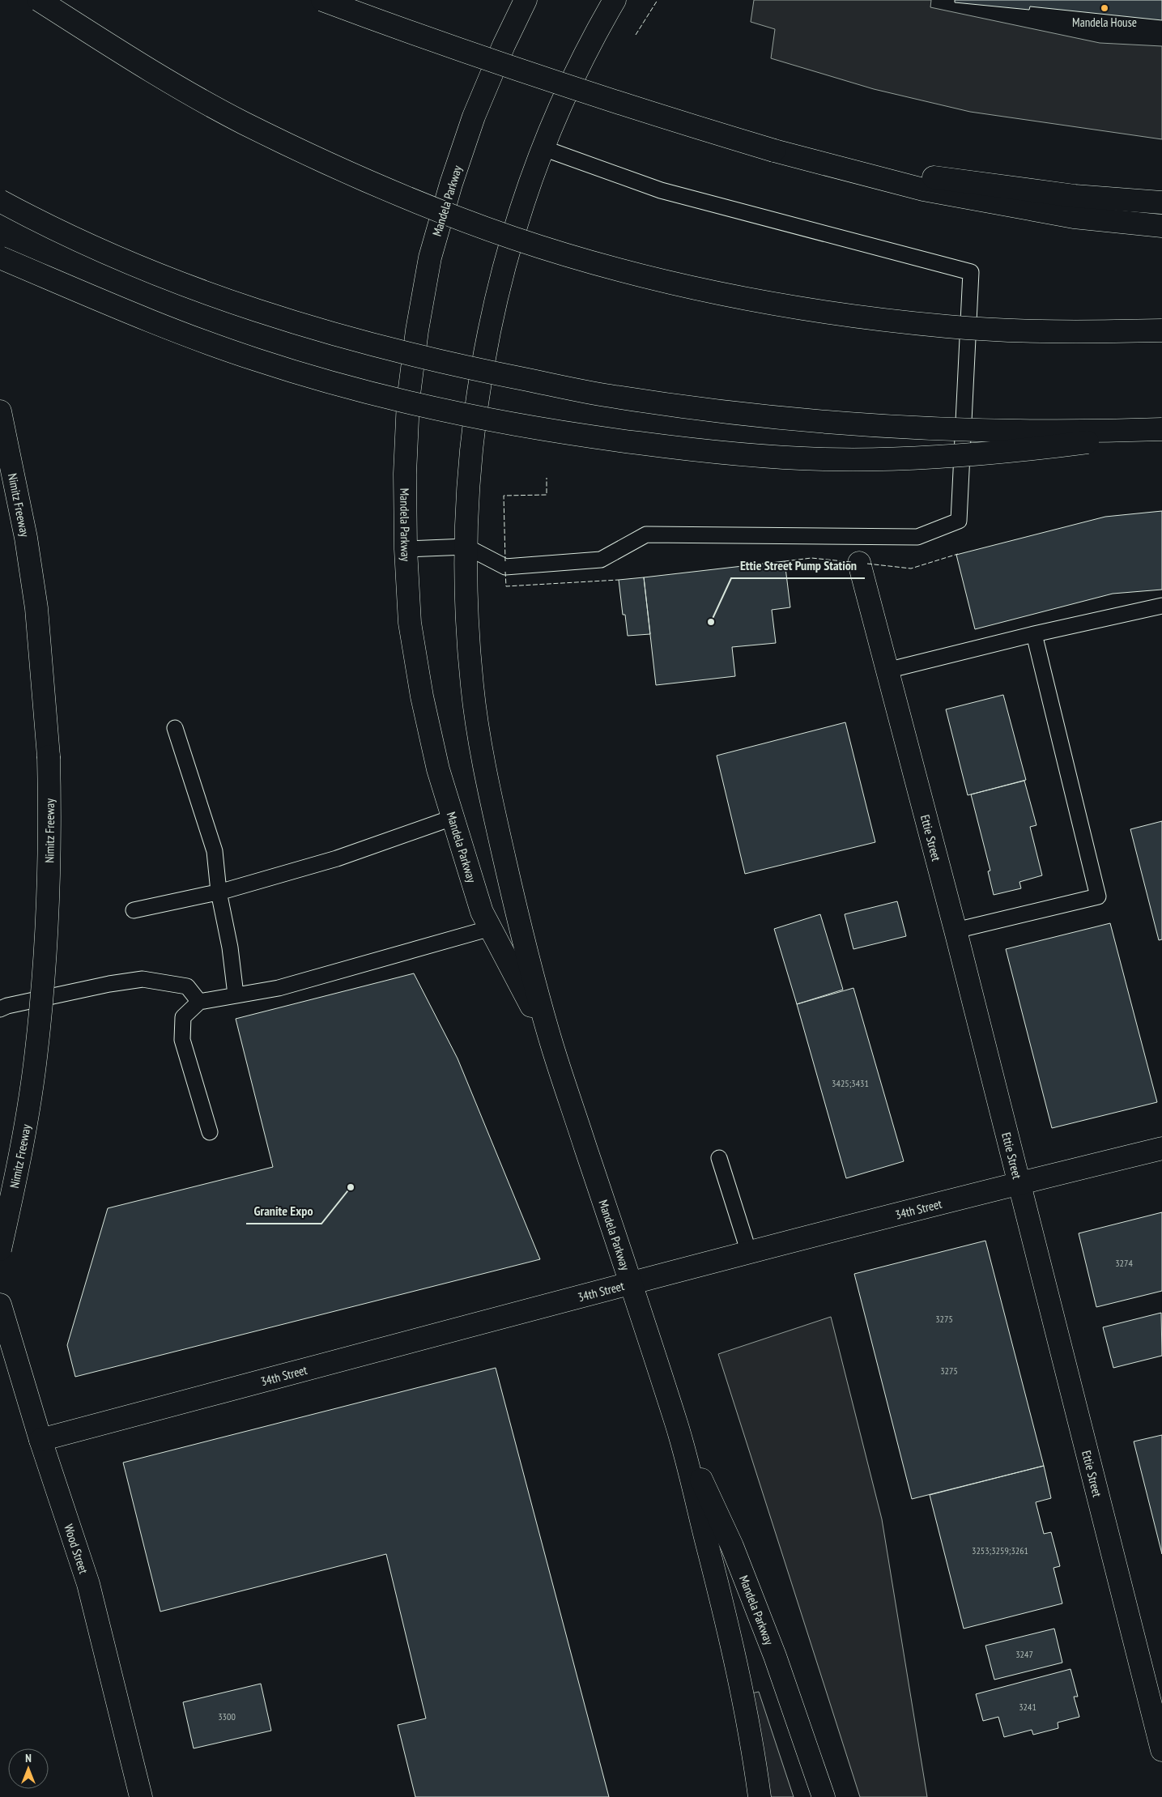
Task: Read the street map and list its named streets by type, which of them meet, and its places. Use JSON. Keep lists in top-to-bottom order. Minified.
{"streets":{"main road":["Mandela Parkway","Nimitz Freeway","Ettie Street","34th Street","Wood Street"]},"crossings":[["Mandela Parkway","34th Street"],["Ettie Street","34th Street"],["34th Street","Wood Street"]],"places":["Mandela House","Ettie Street Pump Station","Granite Expo"],"house_numbers":["3425;3431","3274","3275","3275","3253;3259;3261","3247","3241","3300"],"north":"top"}
